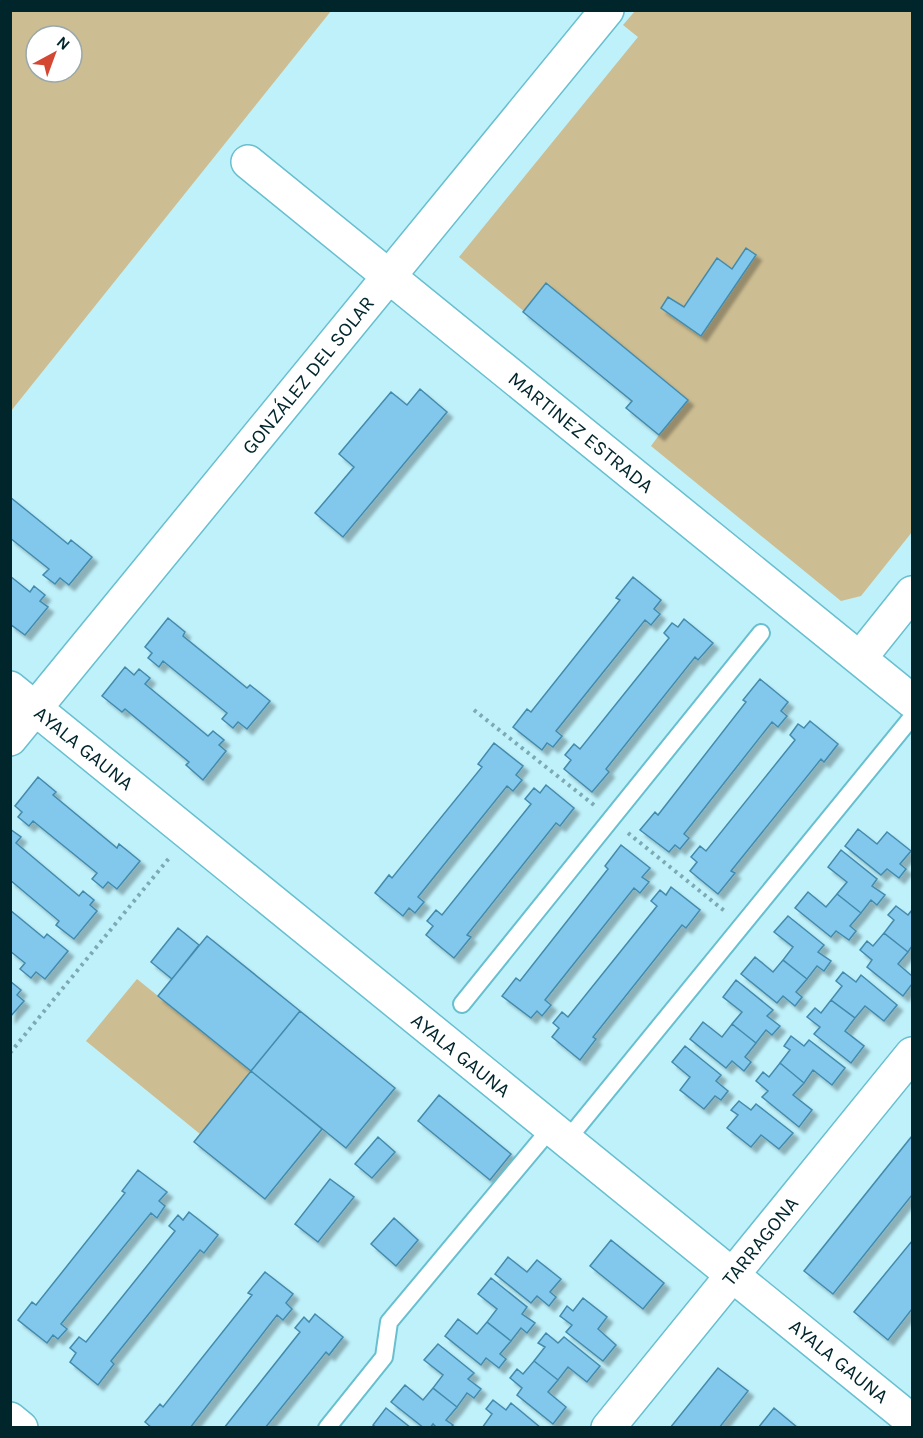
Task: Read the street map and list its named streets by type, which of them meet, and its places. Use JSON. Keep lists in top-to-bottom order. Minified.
{"streets":{"street":["GONZÁLEZ DEL SOLAR","MARTINEZ ESTRADA","AYALA GAUNA","TARRAGONA"]},"crossings":[["GONZÁLEZ DEL SOLAR","MARTINEZ ESTRADA"],["GONZÁLEZ DEL SOLAR","AYALA GAUNA"],["AYALA GAUNA","TARRAGONA"]],"north":"top right"}
